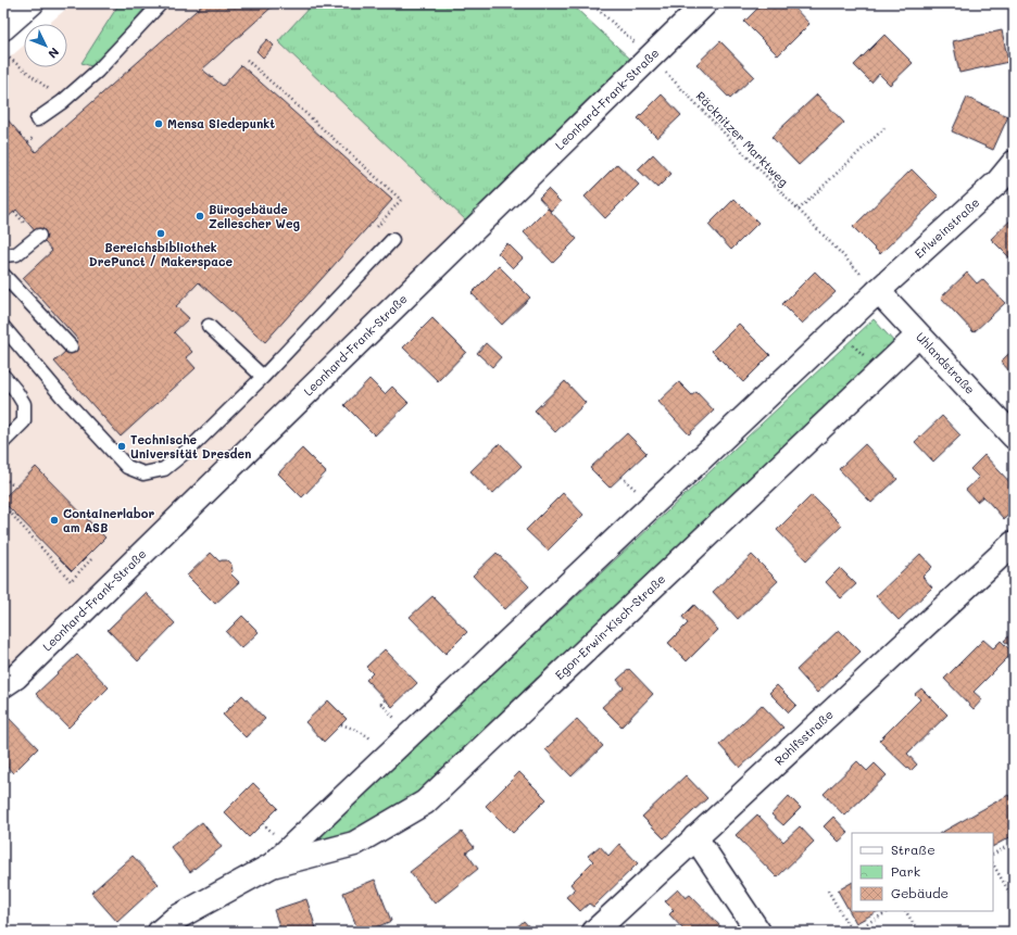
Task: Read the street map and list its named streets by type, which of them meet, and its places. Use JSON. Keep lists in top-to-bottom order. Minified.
{"streets":{"street":["Leonhard-Frank-Straße","Erlweinstraße","Uhlandstraße","Egon-Erwin-Kisch-Straße","Rohlfsstraße"],"path":["Räcknitzer Marktweg"]},"crossings":[["Leonhard-Frank-Straße","Räcknitzer Marktweg"],["Räcknitzer Marktweg","Erlweinstraße"],["Räcknitzer Marktweg","Uhlandstraße"],["Räcknitzer Marktweg","Egon-Erwin-Kisch-Straße"],["Erlweinstraße","Uhlandstraße"],["Erlweinstraße","Egon-Erwin-Kisch-Straße"],["Uhlandstraße","Egon-Erwin-Kisch-Straße"]],"places":["Mensa Siedepunkt","Bürogebäude Zellescher Weg","Bereichsbibliothek DrePunct / Makerspace","Technische Universität Dresden","Containerlabor am ASB"],"legend":["Straße","Park","Gebäude"],"north":"bottom right"}
